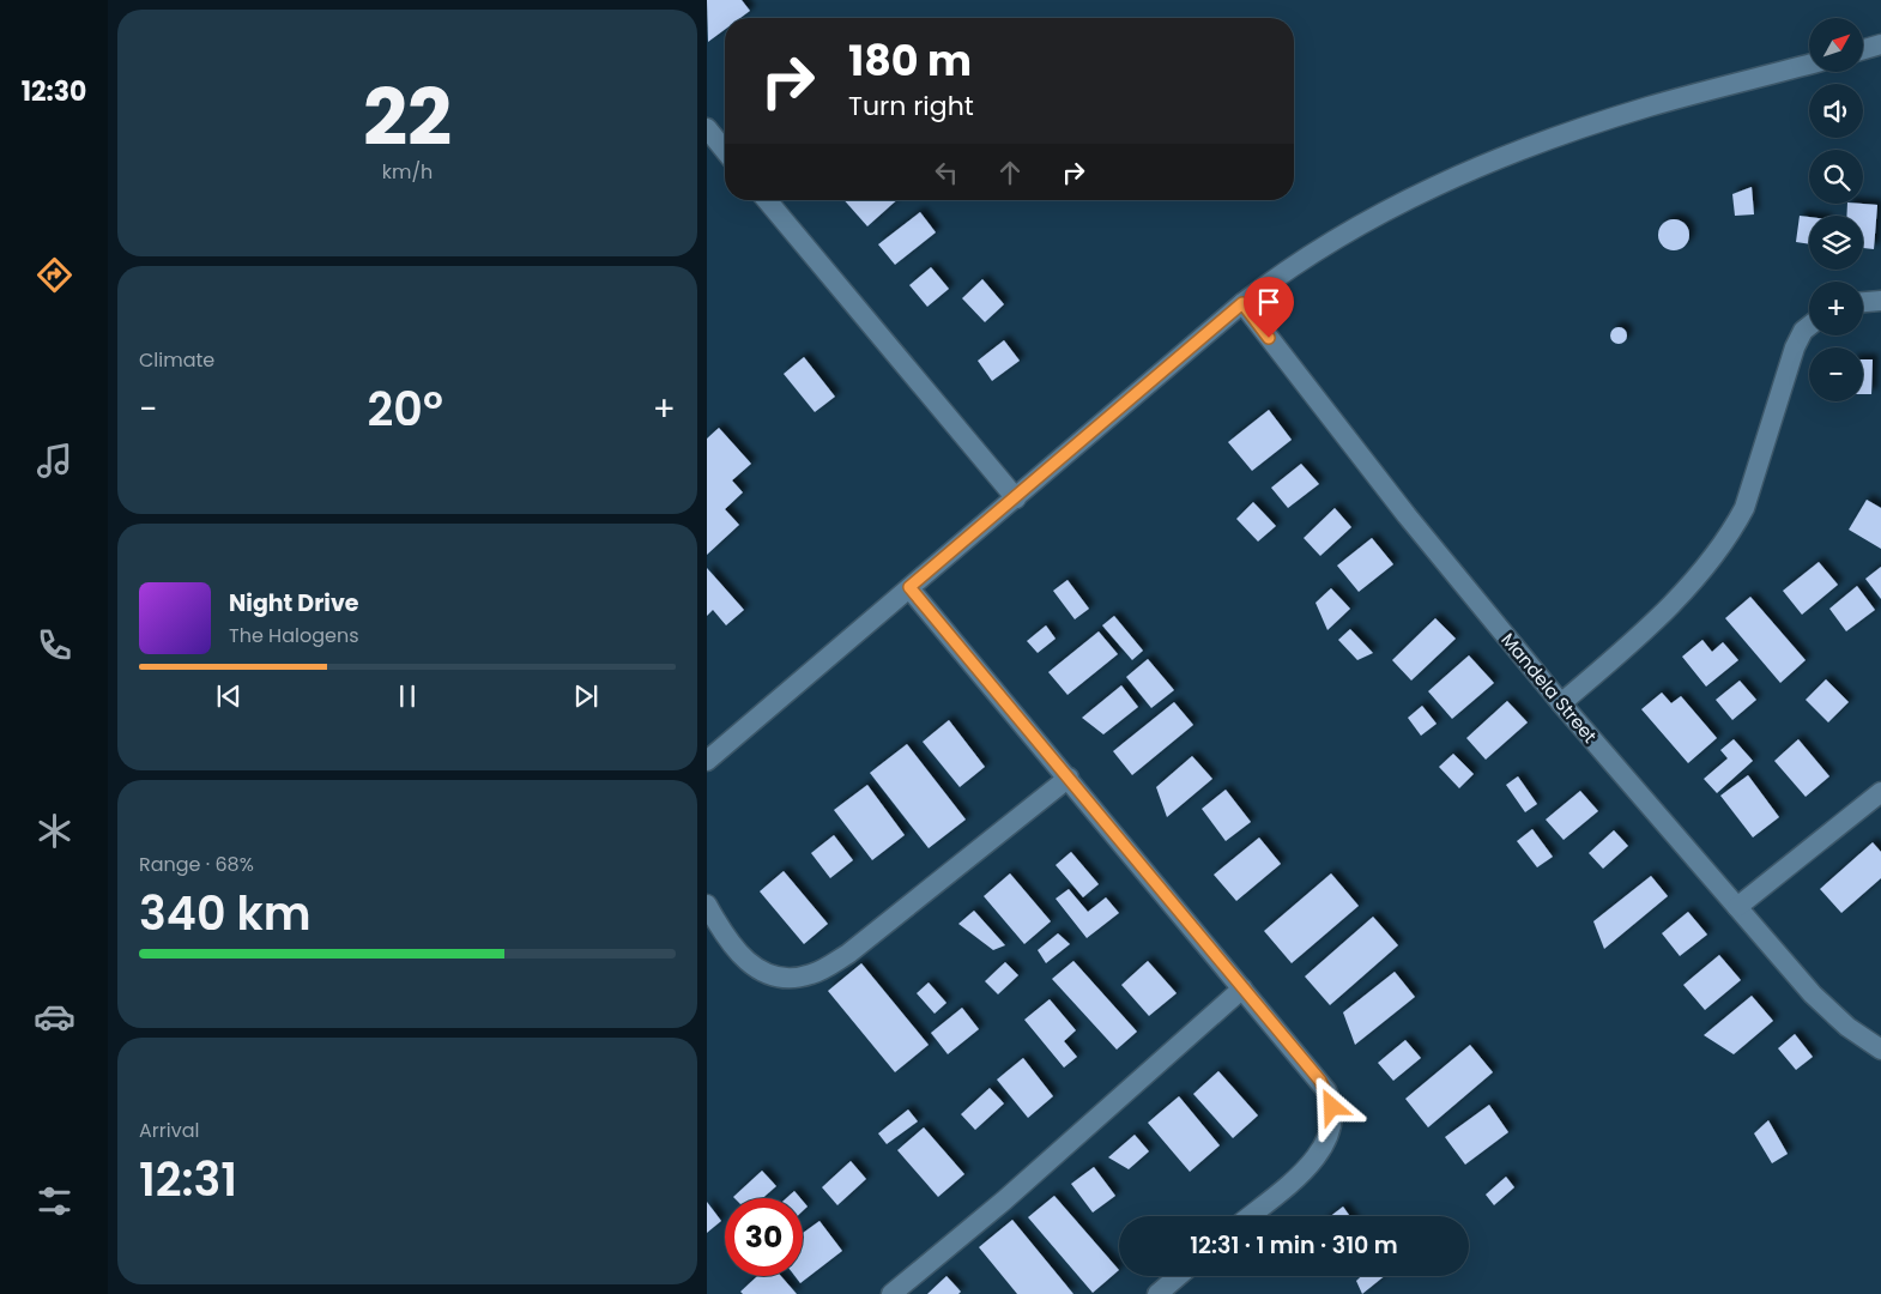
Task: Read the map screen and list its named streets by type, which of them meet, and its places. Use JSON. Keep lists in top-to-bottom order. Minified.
{"streets":{"street":["Mandela Street"]},"north":"top right","page":{"tabs":"12:30","tile":[["22","km/h"],"Climate",["Range · 68%","340 km"],["Arrival","12:31"]],"map_buttons":["+","−"],"turn":["180 m","Turn right"],"heat":["−","20°","+"],"song":["Night Drive","The Halogens"],"limit":"30","trip":"12:31 · 1 min · 310 m"}}
